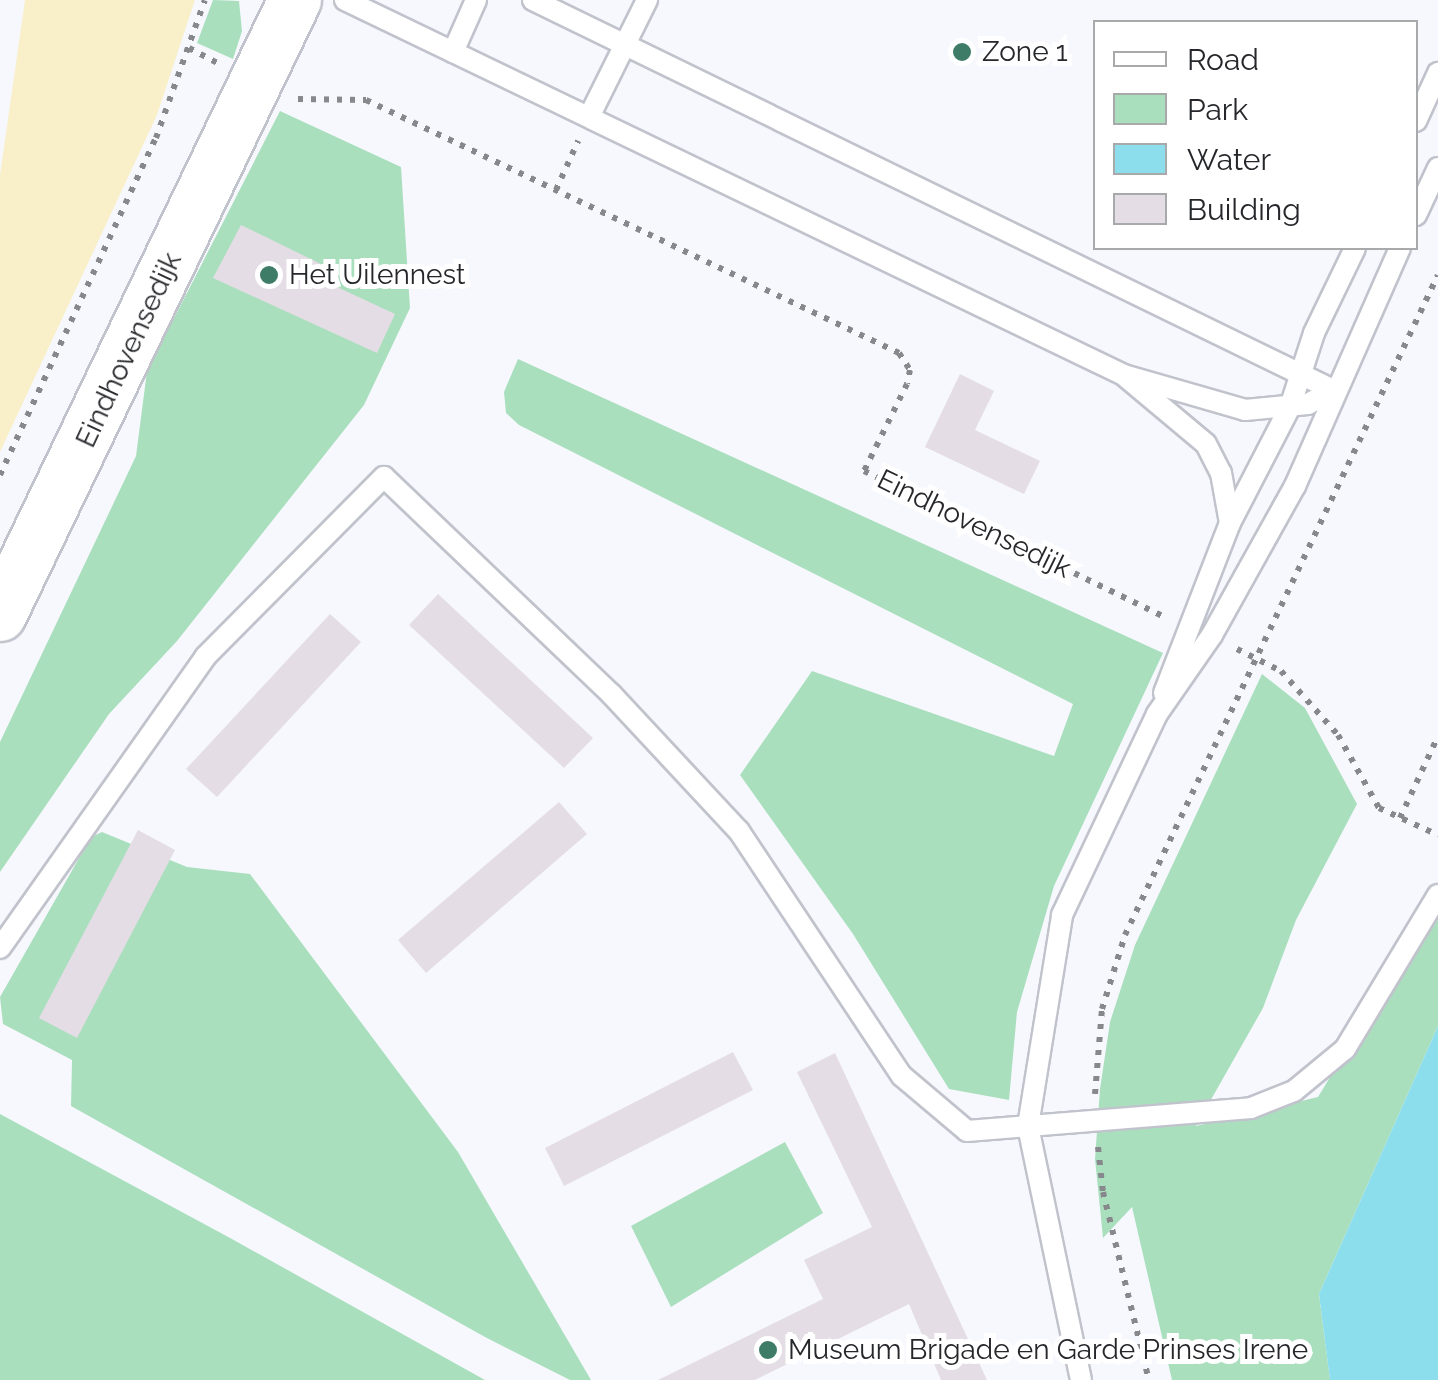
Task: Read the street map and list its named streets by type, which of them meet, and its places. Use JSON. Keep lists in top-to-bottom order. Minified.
{"streets":{"street":["Eindhovensedijk"]},"places":["Zone 1","Het Uilennest","Museum Brigade en Garde Prinses Irene"],"legend":["Road","Park","Water","Building"]}
